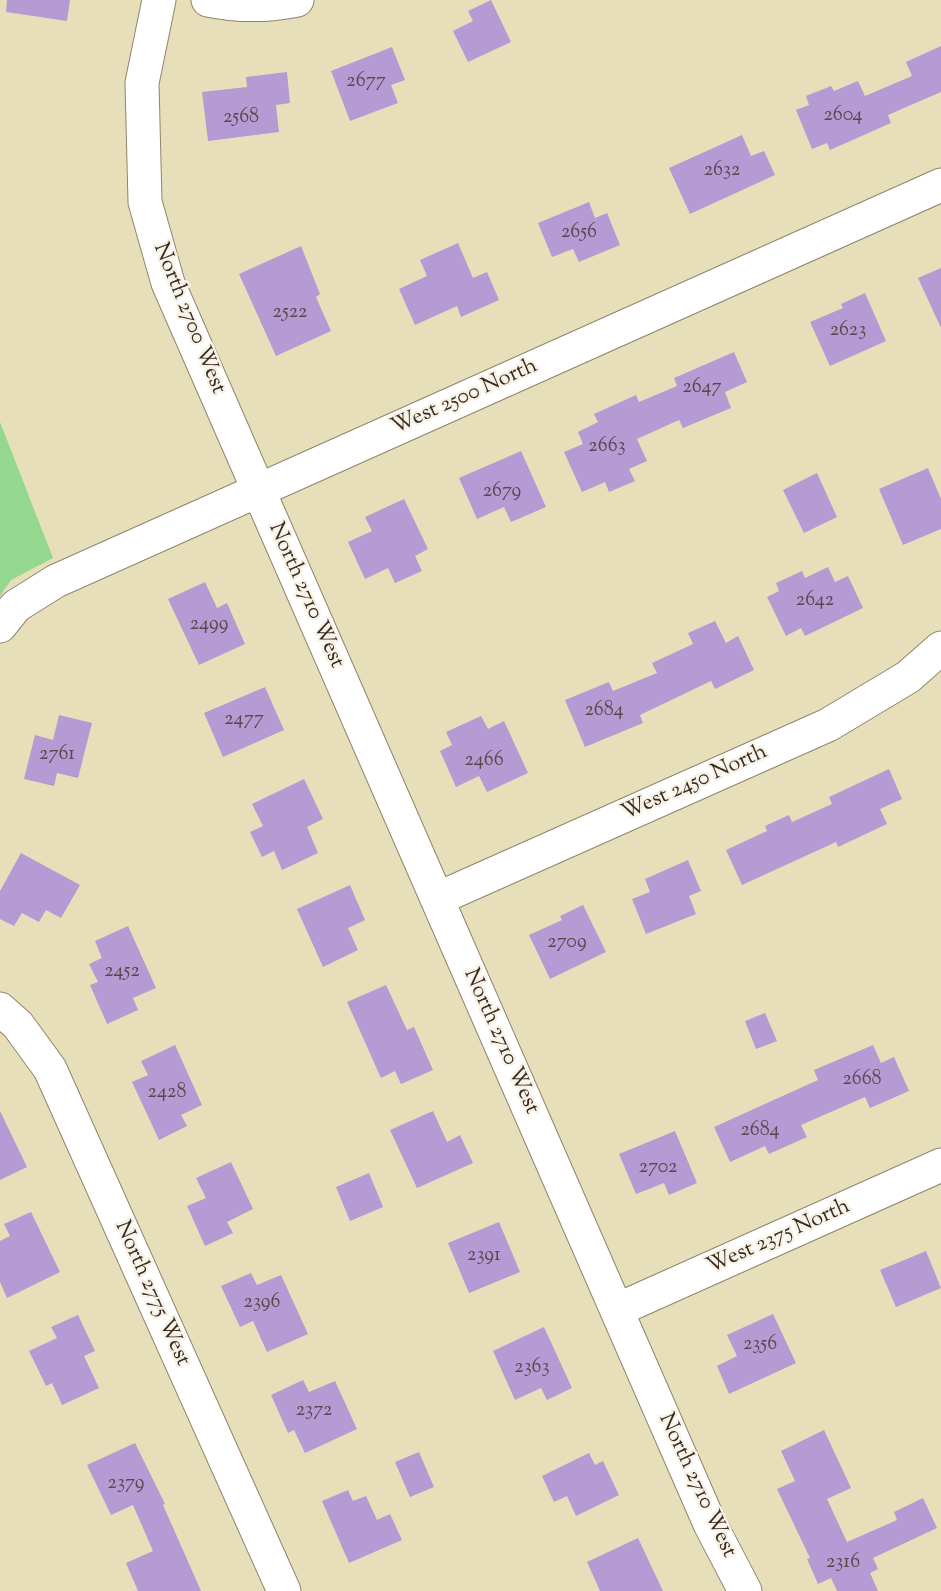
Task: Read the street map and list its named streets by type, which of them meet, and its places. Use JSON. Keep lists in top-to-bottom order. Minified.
{"streets":{"street":["North 2700 West","West 2500 North","North 2710 West","West 2450 North","West 2375 North","North 2775 West"]},"crossings":[["North 2700 West","West 2500 North"],["North 2700 West","North 2710 West"],["West 2500 North","North 2710 West"],["North 2710 West","West 2450 North"],["North 2710 West","West 2375 North"]],"house_numbers":["2677","2604","2568","2632","2656","2522","2623","2647","2663","2679","2642","2499","2684","2477","2761","2466","2709","2452","2668","2428","2684","2702","2391","2396","2356","2363","2372","2379","2316"]}
